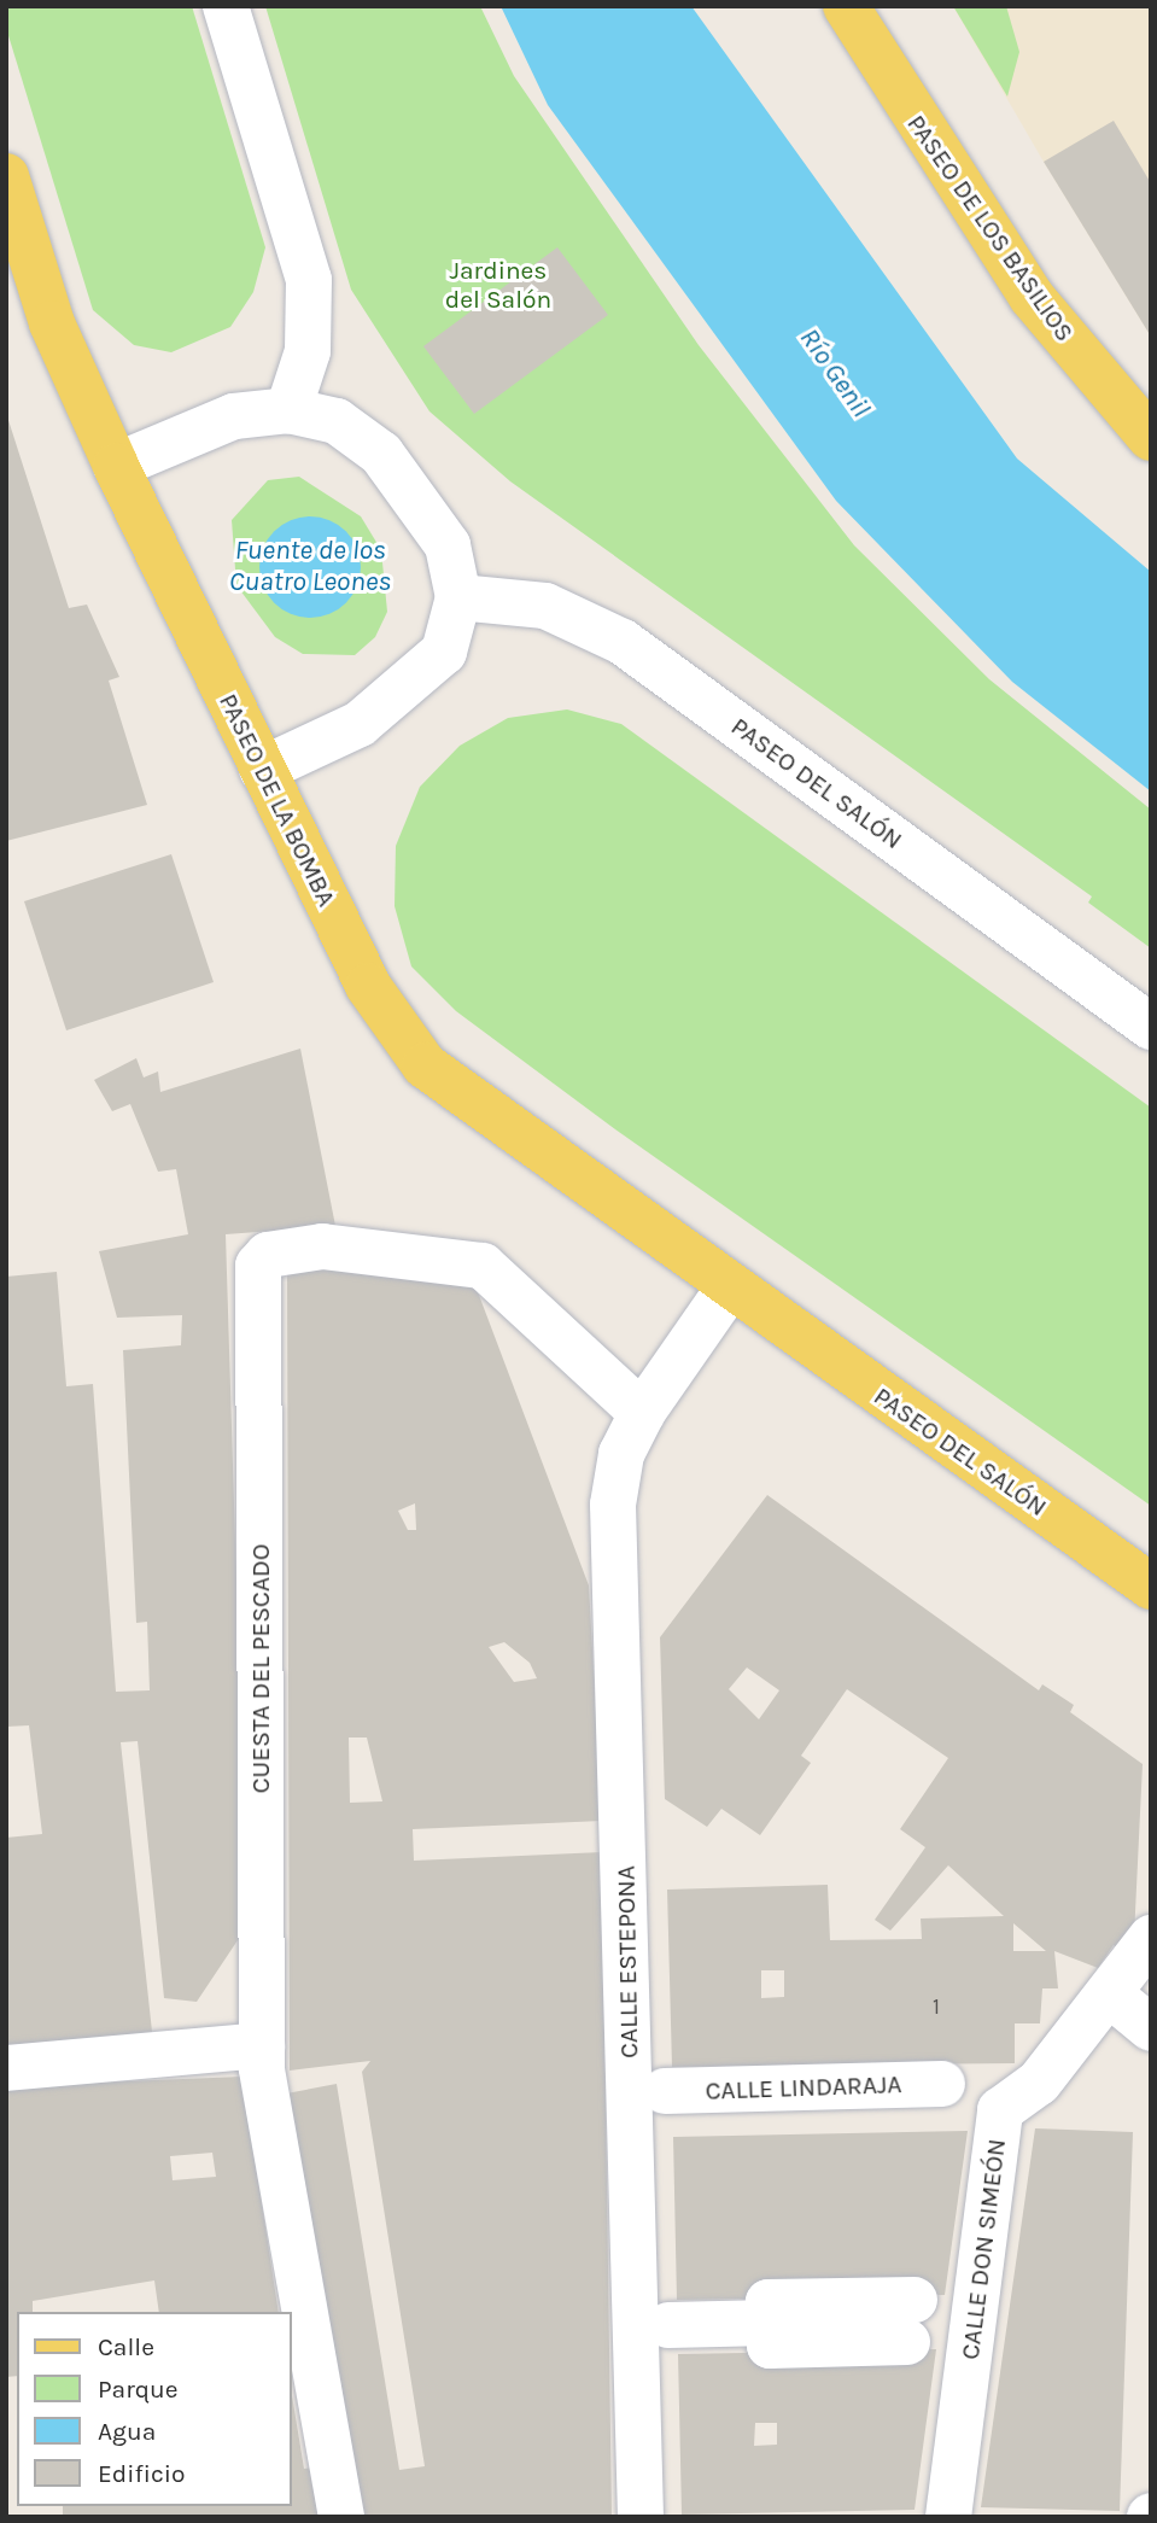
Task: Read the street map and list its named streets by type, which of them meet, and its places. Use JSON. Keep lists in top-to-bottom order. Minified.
{"streets":{"main road":["PASEO DE LOS BASILIOS","PASEO DEL SALÓN","PASEO DE LA BOMBA"],"street":["CUESTA DEL PESCADO","CALLE ESTEPONA","CALLE LINDARAJA","CALLE DON SIMEÓN"]},"crossings":[["PASEO DEL SALÓN","PASEO DE LA BOMBA"],["PASEO DEL SALÓN","CALLE ESTEPONA"],["PASEO DE LA BOMBA","CALLE ESTEPONA"],["CUESTA DEL PESCADO","CALLE ESTEPONA"]],"water":["Río Genil","Fuente de los Cuatro Leones"],"parks":["Jardines del Salón"],"house_numbers":["1"],"legend":["Calle","Parque","Agua","Edificio"]}
